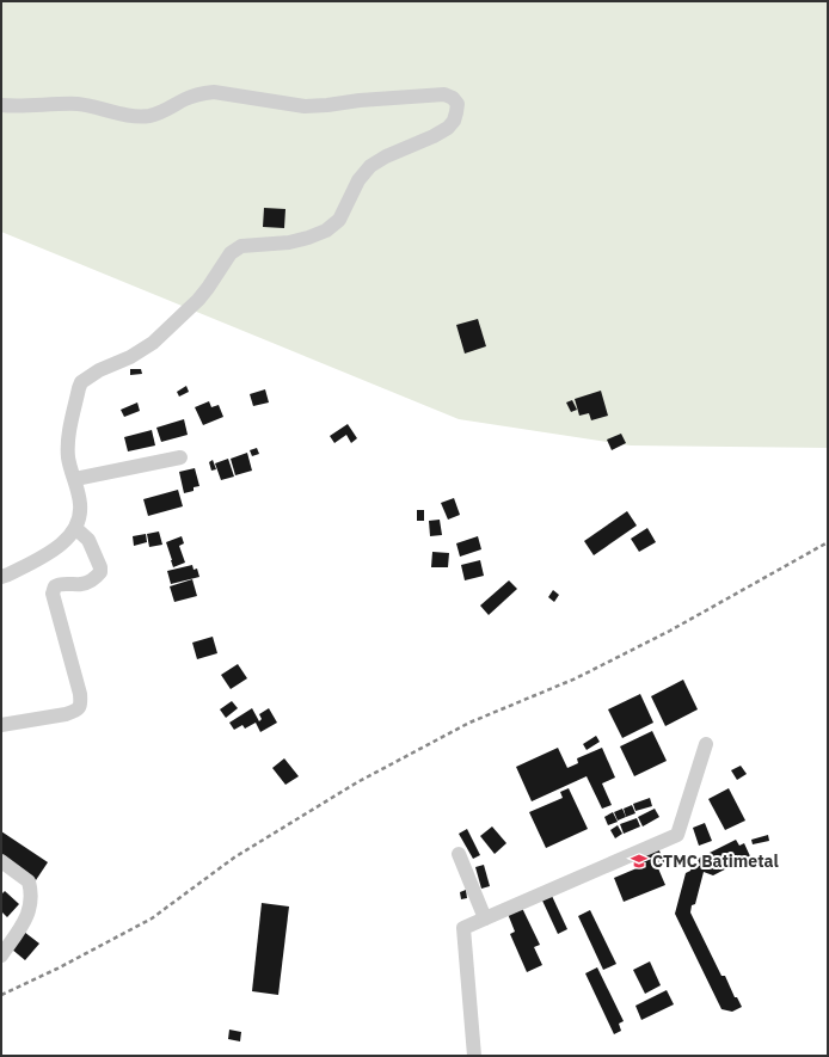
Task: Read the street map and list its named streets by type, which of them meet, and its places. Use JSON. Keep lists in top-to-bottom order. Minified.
{"places":{"school or university":["CTMC Batimetal"]}}
